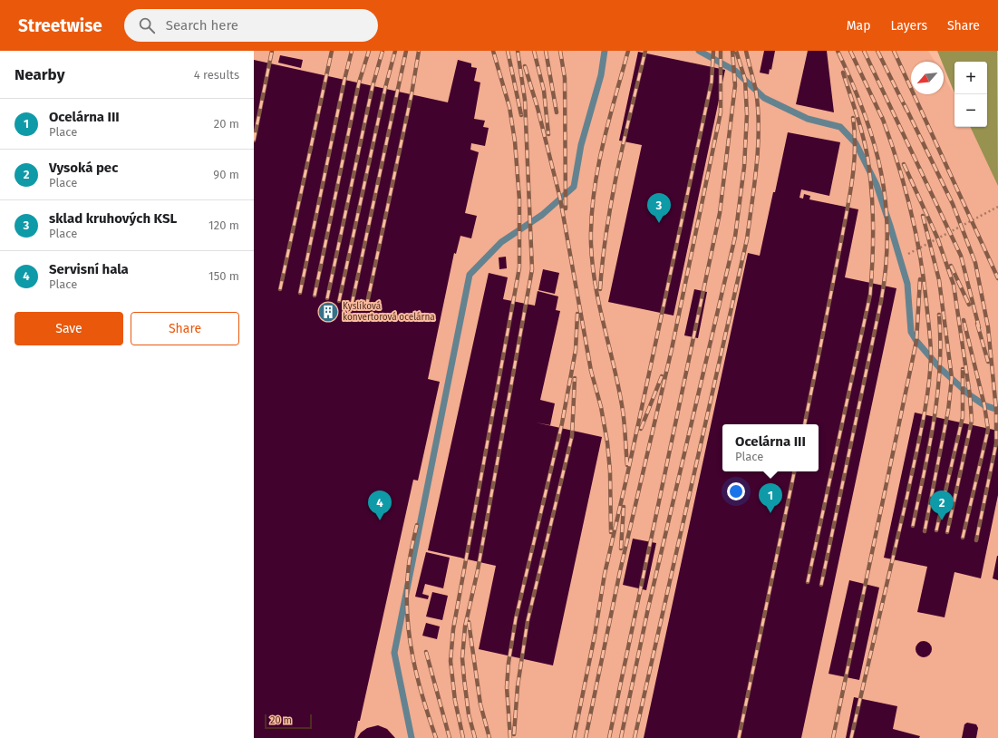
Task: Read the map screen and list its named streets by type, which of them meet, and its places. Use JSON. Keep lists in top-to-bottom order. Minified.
{"places":{"building":["Kyslíková konvertorová ocelárna"]},"scale_bar":"20 m","north":"bottom left","page":{"header":"Streetwise","search":"Search here","nav":["Map","Layers","Share"],"heading":["Nearby","4 results"],"map_buttons":["+","−"],"list":[{"mark":"1","name":"Ocelárna III","note":"Place","value":"20 m"},{"mark":"2","name":"Vysoká pec","note":"Place","value":"90 m"},{"mark":"3","name":"sklad kruhových KSL","note":"Place","value":"120 m"},{"mark":"4","name":"Servisní hala","note":"Place","value":"150 m"}],"pins":["3","1","2","4"],"buttons":["Save","Share"],"popup":["Ocelárna III","Place"],"scale":"20 m"}}
